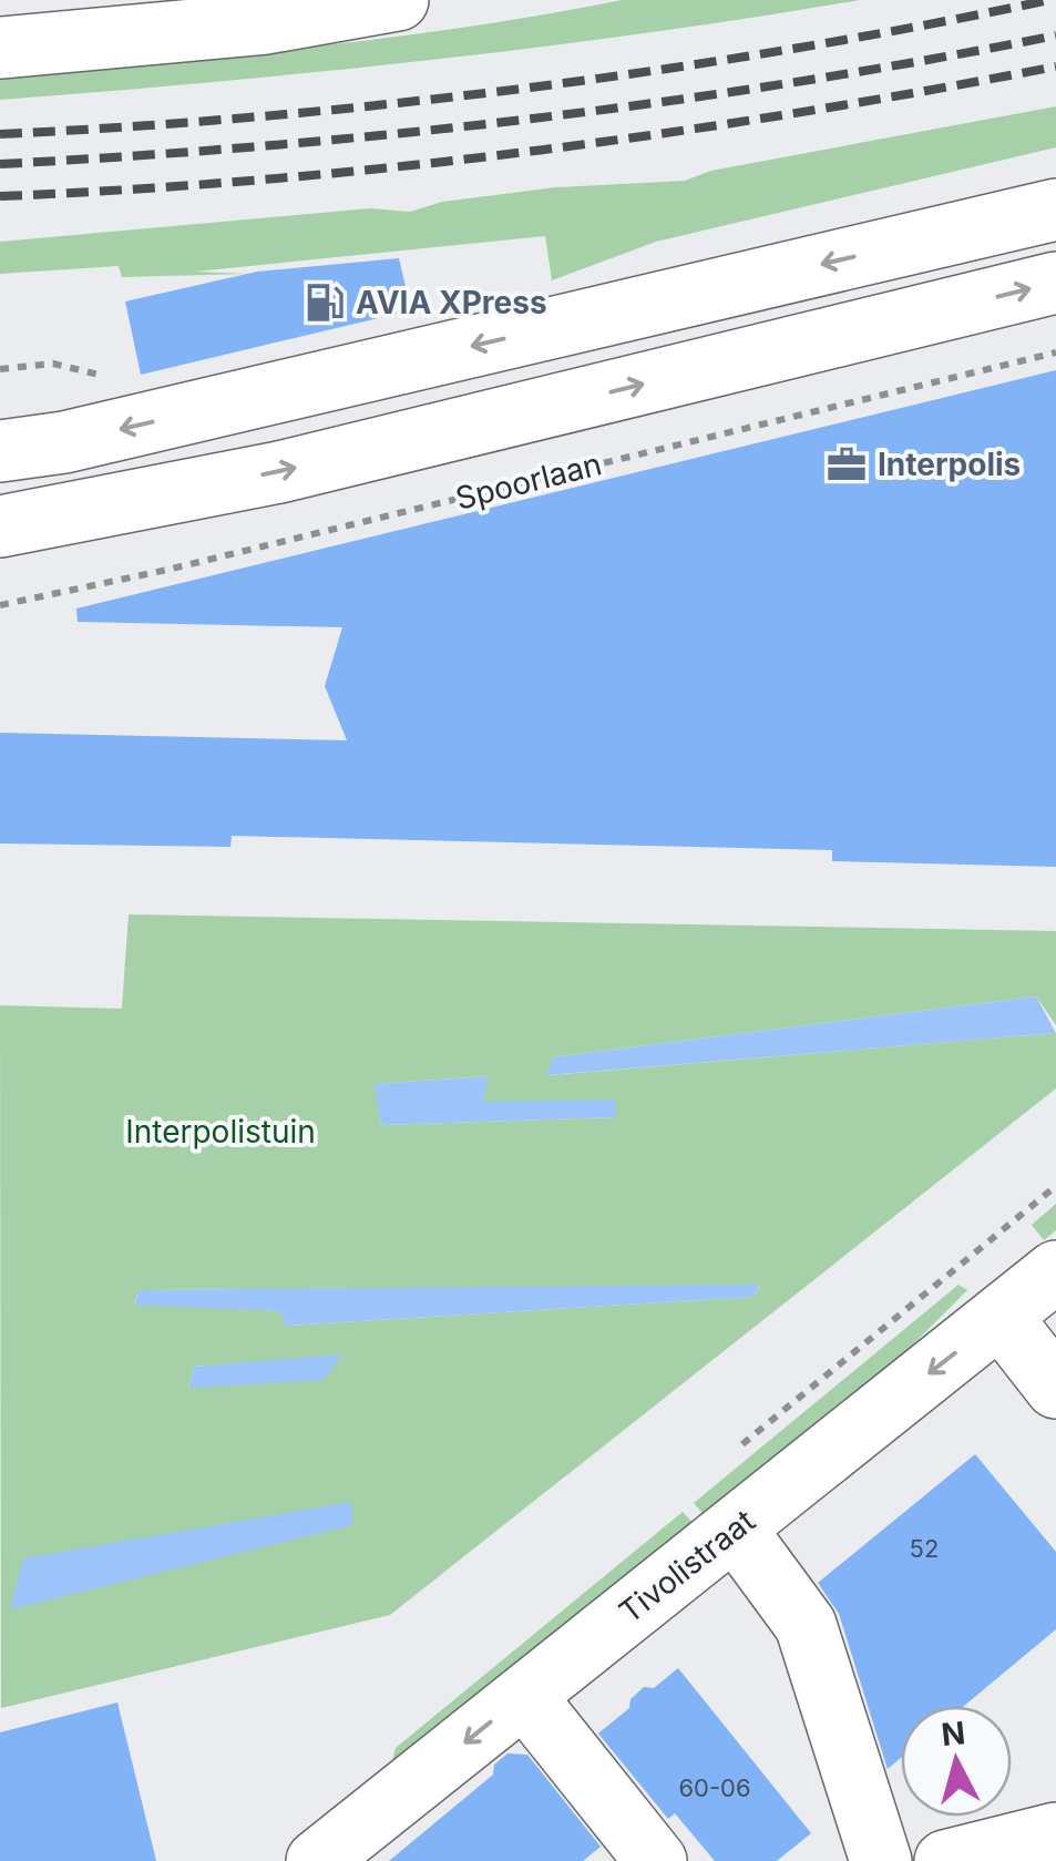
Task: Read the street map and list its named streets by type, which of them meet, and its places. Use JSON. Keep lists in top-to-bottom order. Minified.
{"streets":{"street":["Tivolistraat"],"path":["Spoorlaan"]},"one_way":["Tivolistraat"],"parks":["Interpolistuin"],"places":{"fuel station":["AVIA XPress"],"office":["Interpolis"]},"house_numbers":["52","60-06"],"north":"top"}
